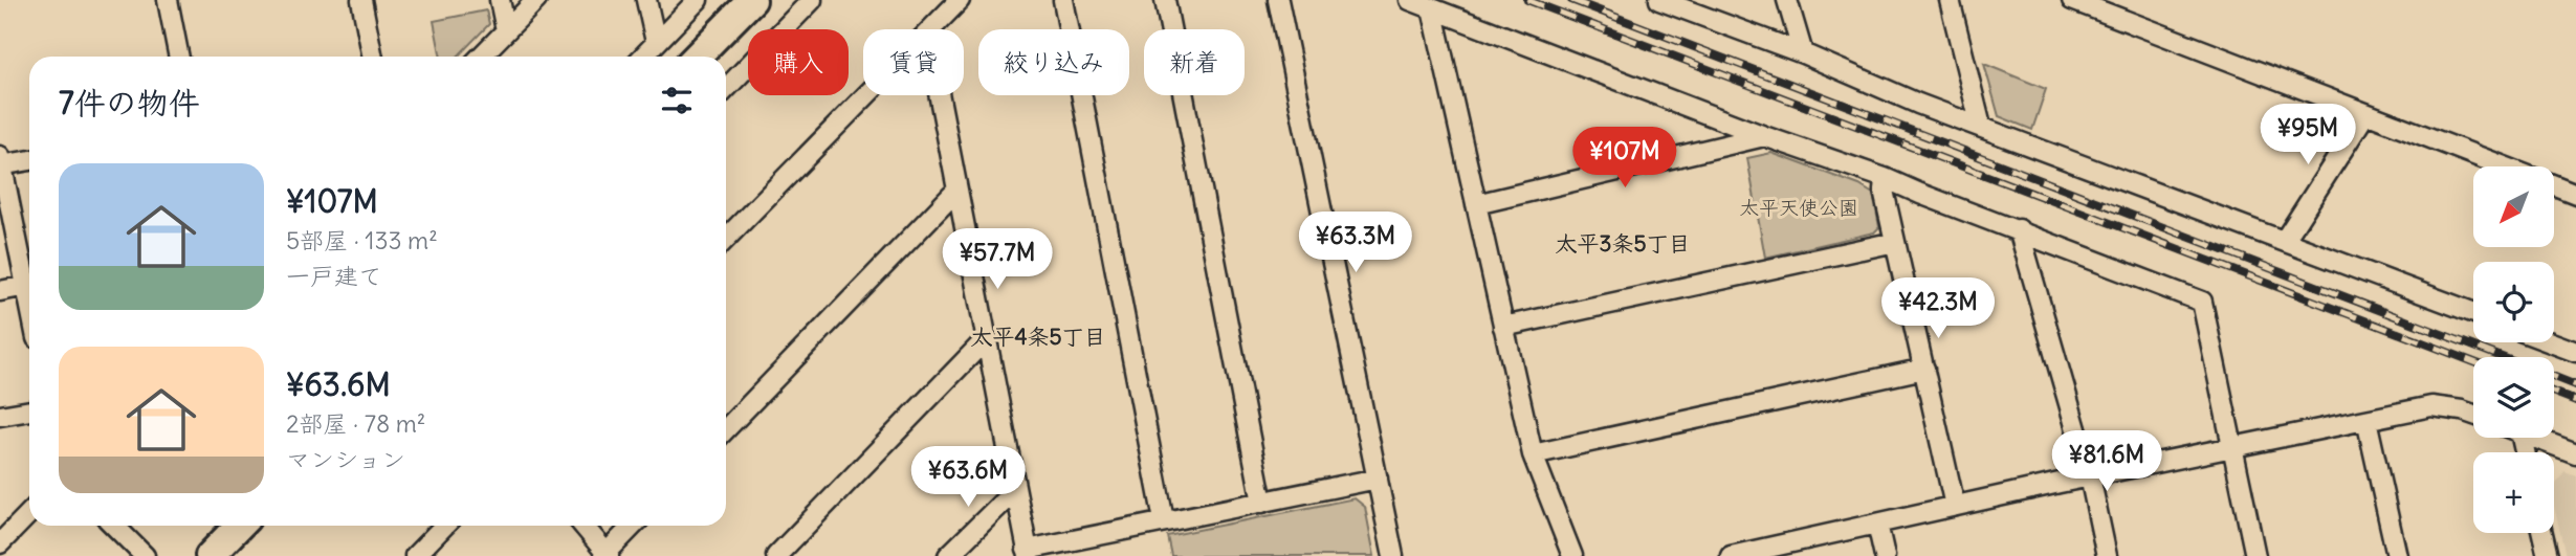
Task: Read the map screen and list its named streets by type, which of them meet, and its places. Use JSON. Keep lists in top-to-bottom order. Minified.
{"districts":["太平3条5丁目","太平4条5丁目"],"parks":["太平天使公園"],"north":"bottom left","page":{"chip":["購入","賃貸","絞り込み","新着"],"heading":"7件の物件","price":["¥95M","¥107M","¥63.3M","¥57.7M","¥42.3M","¥81.6M","¥63.6M"],"list":[{"name":"¥107M","note":"5部屋 · 133 m² · 一戸建て"},{"name":"¥63.6M","note":"2部屋 · 78 m² · マンション"}],"map_buttons":"+"}}
